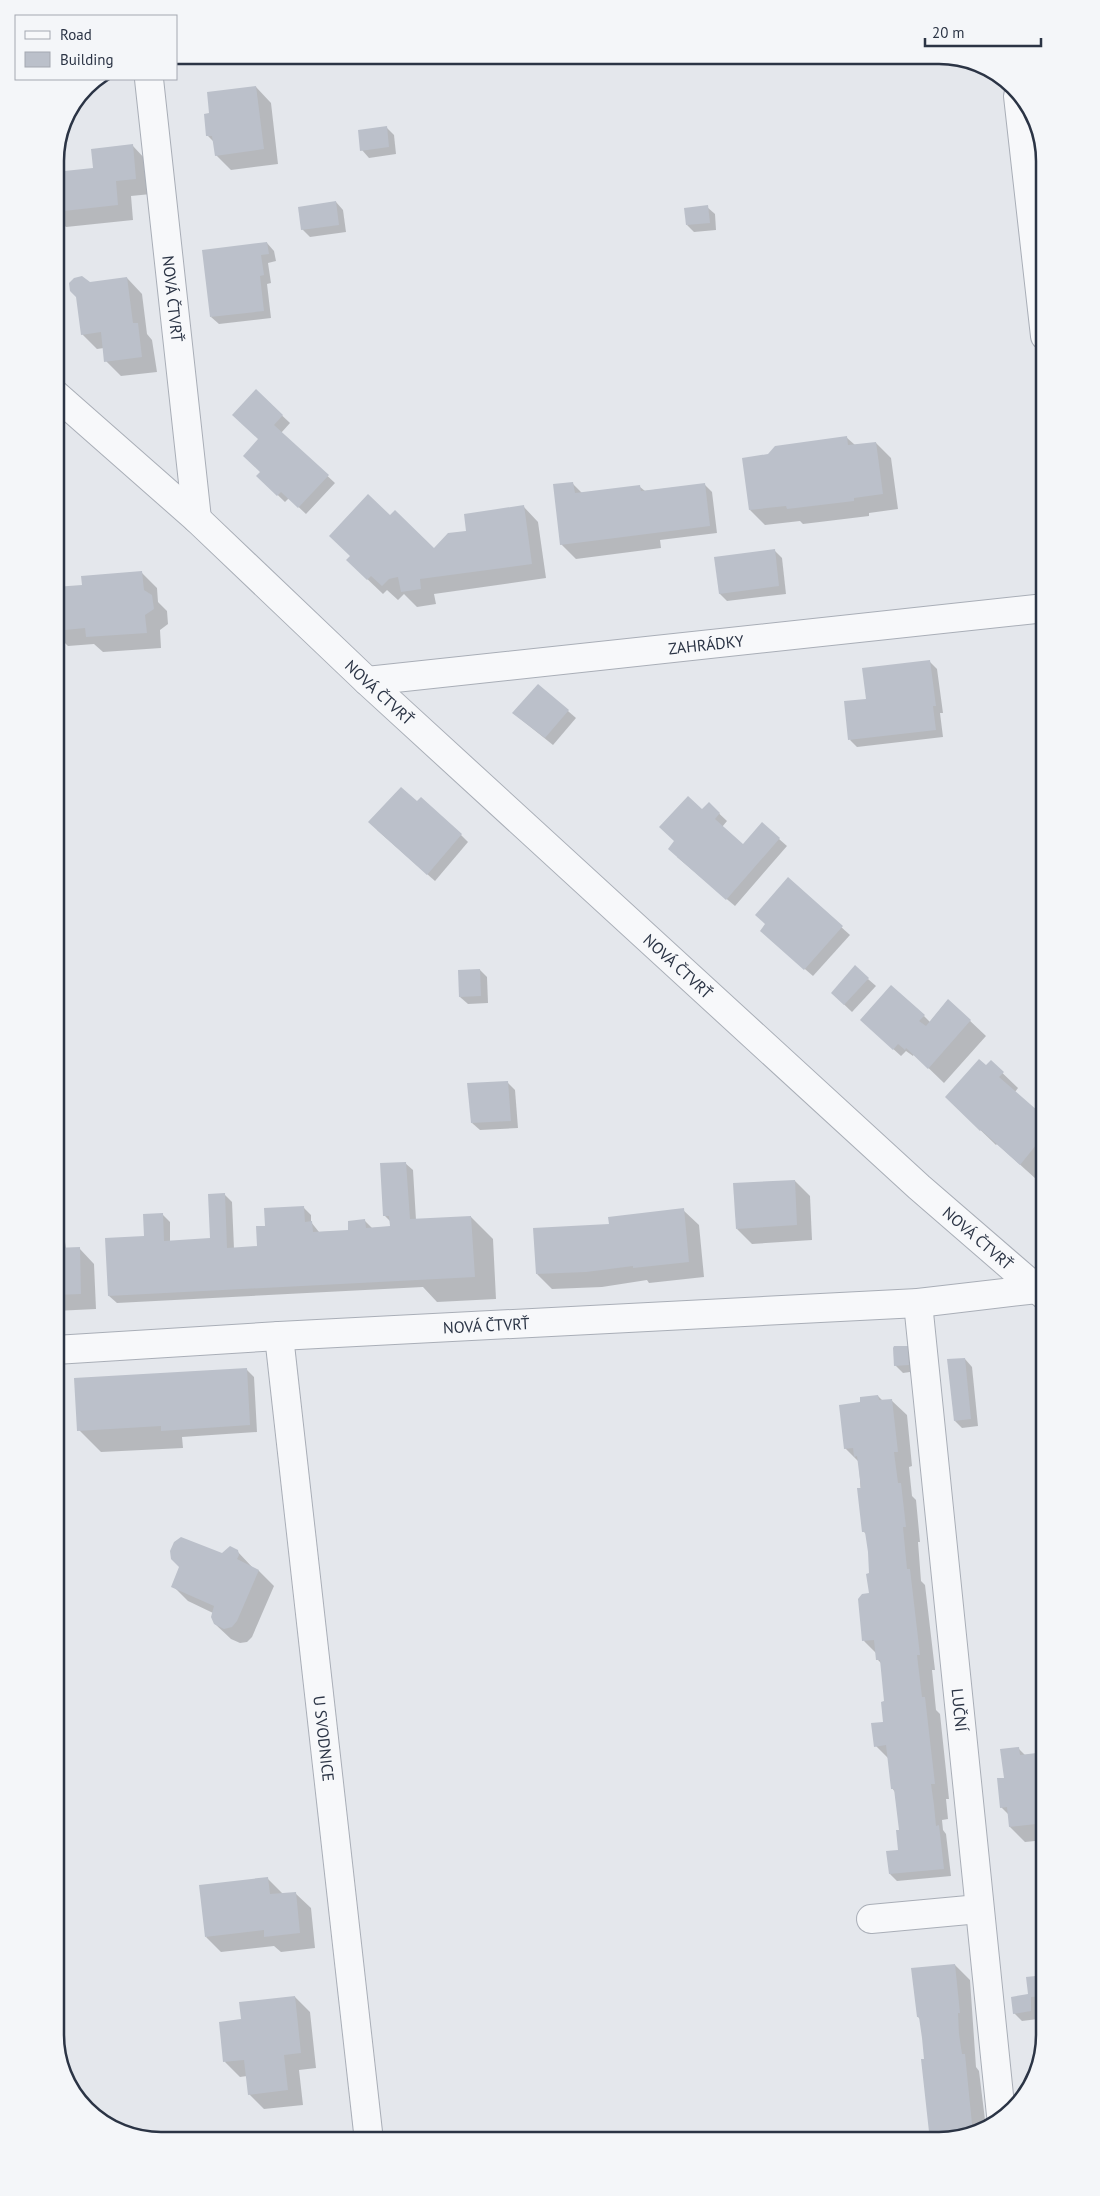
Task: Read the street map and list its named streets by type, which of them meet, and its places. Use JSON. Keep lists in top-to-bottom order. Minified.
{"streets":{"street":["NOVÁ ČTVRŤ","ZAHRÁDKY","LUČNÍ","U SVODNICE"]},"crossings":[["NOVÁ ČTVRŤ","ZAHRÁDKY"],["NOVÁ ČTVRŤ","LUČNÍ"],["NOVÁ ČTVRŤ","U SVODNICE"]],"legend":["Road","Building"],"scale_bar":"20 m"}
